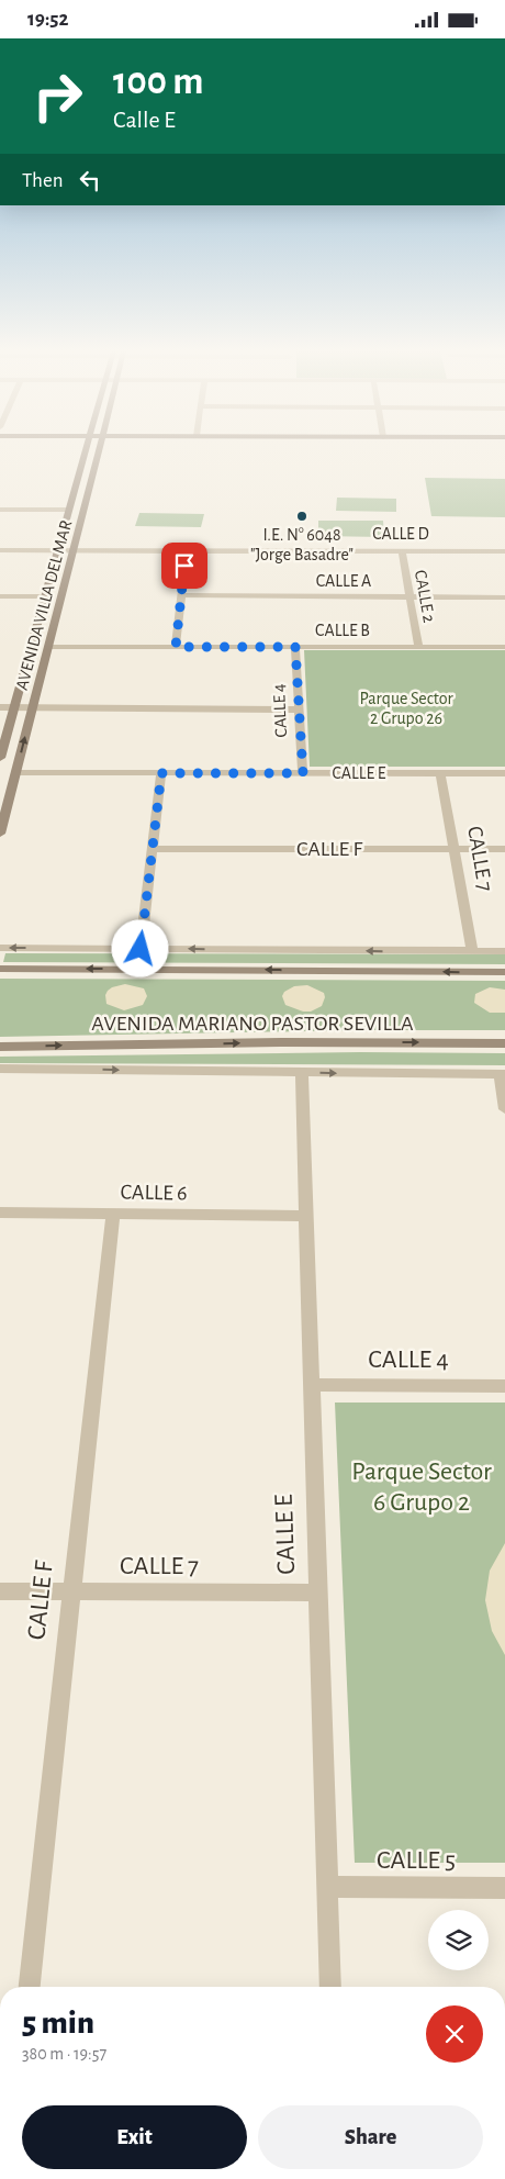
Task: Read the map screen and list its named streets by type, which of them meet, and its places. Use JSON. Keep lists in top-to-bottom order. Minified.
{"streets":{"street":["CALLE D","CALLE A","CALLE 2","AVENIDA VILLA DEL MAR","CALLE B","CALLE 4","CALLE E","CALLE F","CALLE 7","AVENIDA MARIANO PASTOR SEVILLA","CALLE 6","CALLE 5"]},"crossings":[["CALLE D","CALLE 2"],["CALLE D","AVENIDA VILLA DEL MAR"],["CALLE A","CALLE 2"],["CALLE 2","CALLE B"],["AVENIDA VILLA DEL MAR","CALLE B"],["AVENIDA VILLA DEL MAR","CALLE E"],["CALLE B","CALLE 4"],["CALLE 4","CALLE E"],["CALLE E","CALLE 7"],["CALLE E","CALLE 6"],["CALLE E","CALLE 5"],["CALLE F","CALLE 7"],["CALLE F","CALLE 6"]],"parks":["Parque Sector 2 Grupo 26","Parque Sector 6 Grupo 2"],"places":["I.E. N° 6048 \"Jorge Basadre\""],"page":{"status":"19:52","turn":["100 m","Calle E"],"then":"Then","heading":["5 min","380 m · 19:57"],"buttons":["Exit","Share"]}}
